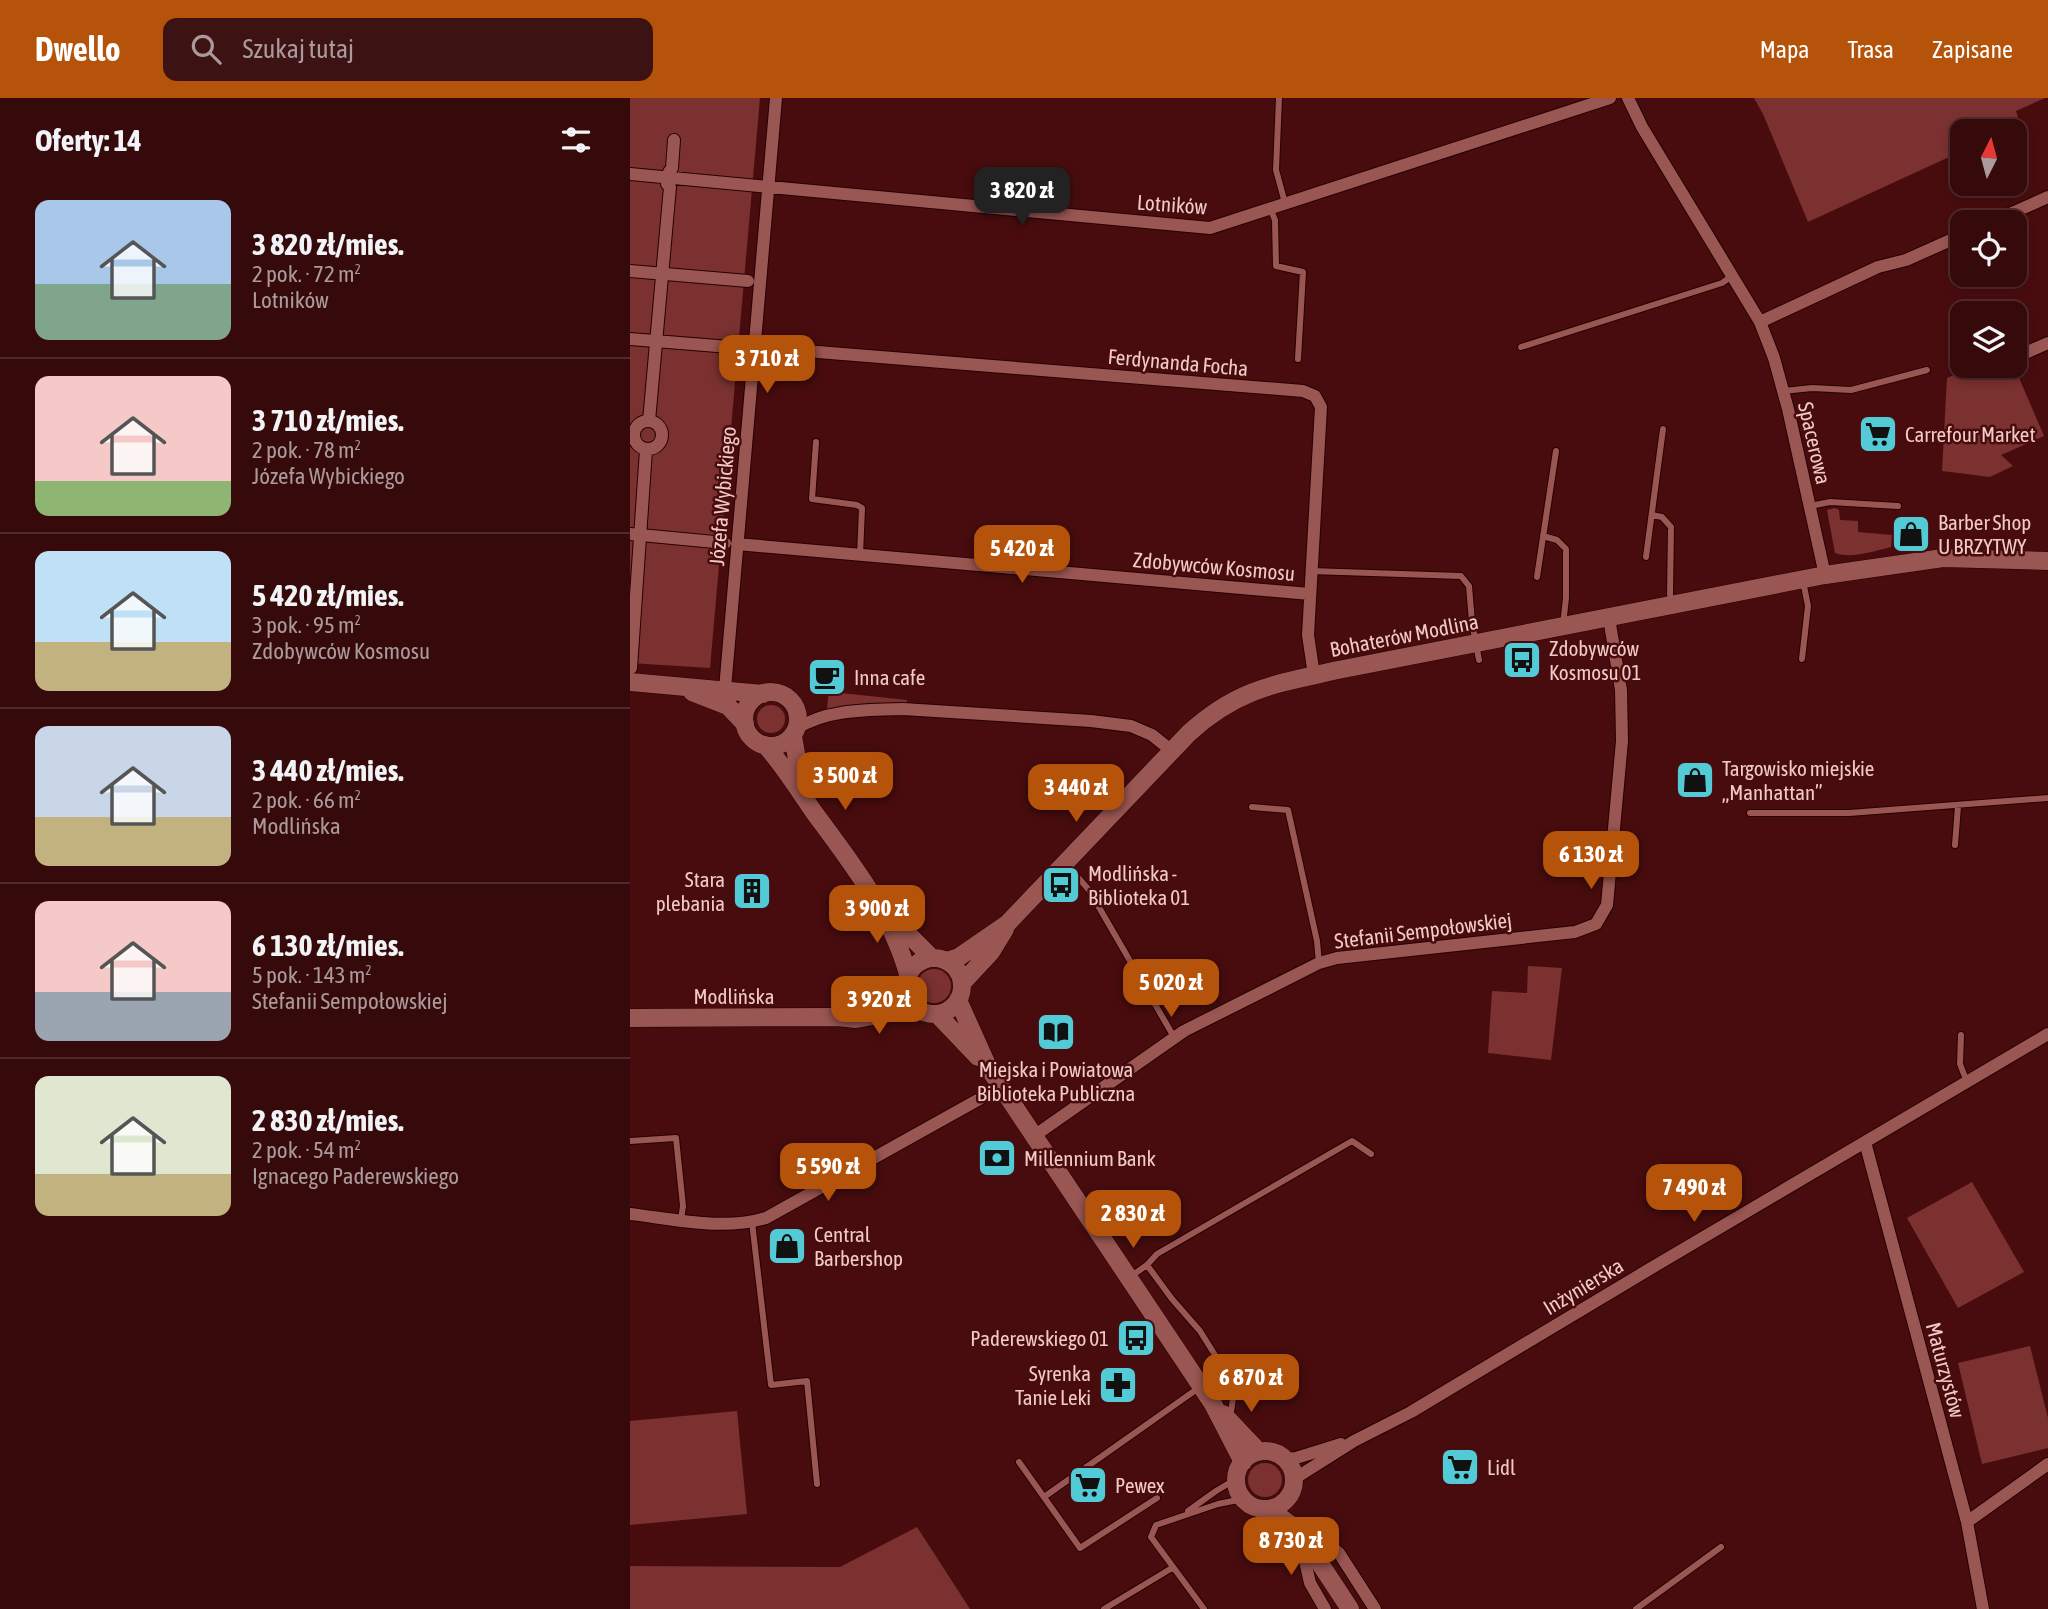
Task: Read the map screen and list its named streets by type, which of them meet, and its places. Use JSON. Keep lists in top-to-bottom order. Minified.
{"streets":{"street":["Lotników","Ferdynanda Focha","Spacerowa","Józefa Wybickiego","Zdobywców Kosmosu","Bohaterów Modlina","Stefanii Sempołowskiej","Modlińska","Inżynierska","Maturzystów"]},"crossings":[["Lotników","Józefa Wybickiego"],["Ferdynanda Focha","Józefa Wybickiego"],["Ferdynanda Focha","Zdobywców Kosmosu"],["Ferdynanda Focha","Bohaterów Modlina"],["Spacerowa","Bohaterów Modlina"],["Józefa Wybickiego","Zdobywców Kosmosu"],["Bohaterów Modlina","Stefanii Sempołowskiej"],["Inżynierska","Maturzystów"]],"places":{"supermarket":["Carrefour Market","Lidl","Pewex"],"shop":["Barber Shop U BRZYTWY","Targowisko miejskie „Manhattan”","Central Barbershop"],"bus stop":["Zdobywców Kosmosu 01","Modlińska - Biblioteka 01","Paderewskiego 01"],"cafe":["Inna cafe"],"building":["Stara plebania"],"library":["Miejska i Powiatowa Biblioteka Publiczna"],"bank":["Millennium Bank"],"pharmacy":["Syrenka Tanie Leki"]},"north":"top","page":{"header":"Dwello","search":"Szukaj tutaj","nav":["Mapa","Trasa","Zapisane"],"heading":"Oferty: 14","price":["3 820 zł","3 710 zł","5 420 zł","3 500 zł","3 440 zł","6 130 zł","3 900 zł","5 020 zł","3 920 zł","5 590 zł","7 490 zł","2 830 zł","6 870 zł","8 730 zł"],"list":[{"name":"3 820 zł/mies.","note":"2 pok. · 72 m² · Lotników"},{"name":"3 710 zł/mies.","note":"2 pok. · 78 m² · Józefa Wybickiego"},{"name":"5 420 zł/mies.","note":"3 pok. · 95 m² · Zdobywców Kosmosu"},{"name":"3 440 zł/mies.","note":"2 pok. · 66 m² · Modlińska"},{"name":"6 130 zł/mies.","note":"5 pok. · 143 m² · Stefanii Sempołowskiej"},{"name":"2 830 zł/mies.","note":"2 pok. · 54 m² · Ignacego Paderewskiego"}]}}
